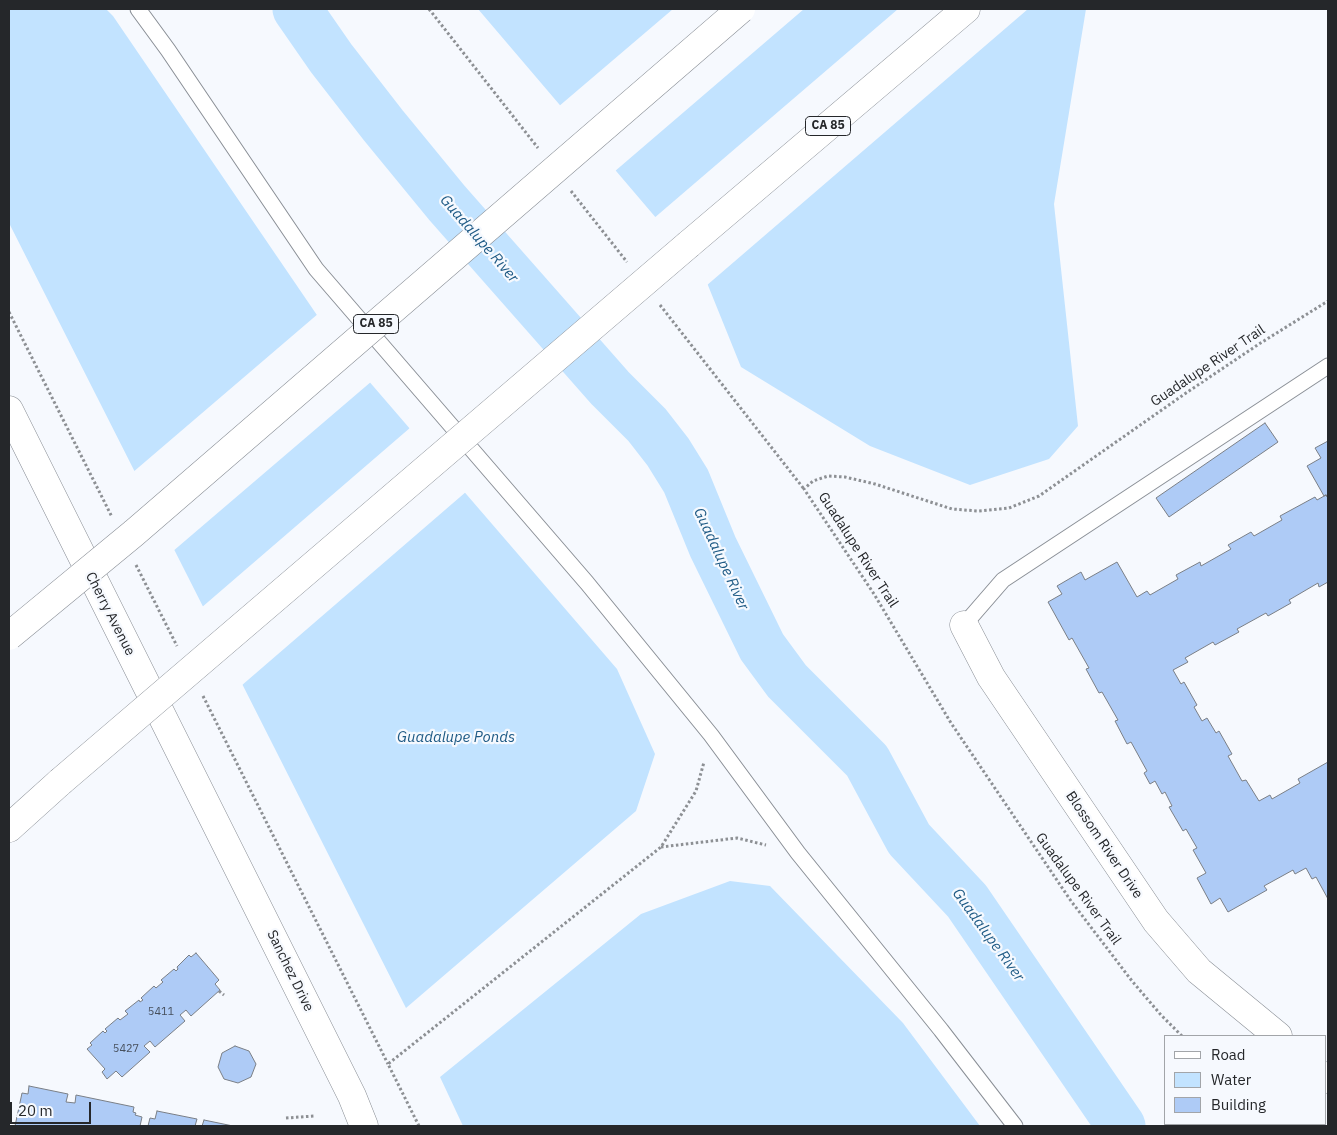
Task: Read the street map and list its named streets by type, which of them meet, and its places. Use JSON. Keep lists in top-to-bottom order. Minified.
{"streets":{"main road":["CA 85","Cherry Avenue","Blossom River Drive","Sanchez Drive"],"path":["Guadalupe River Trail"]},"crossings":[["Cherry Avenue","Sanchez Drive"]],"water":["Guadalupe River","Guadalupe Ponds"],"house_numbers":["5411","5427"],"legend":["Road","Water","Building"],"scale_bar":"20 m"}
